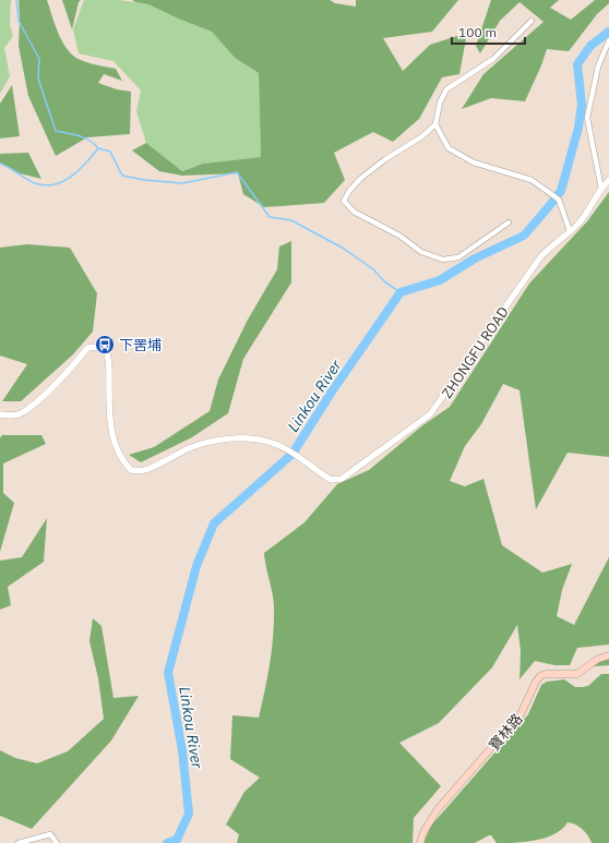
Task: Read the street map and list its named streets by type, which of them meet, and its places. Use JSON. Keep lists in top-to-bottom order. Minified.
{"streets":{"main road":["寶林路"],"street":["ZHONGFU ROAD"]},"water":["Linkou River"],"places":{"bus stop":["下罟埔"]},"scale_bar":"100 m"}
